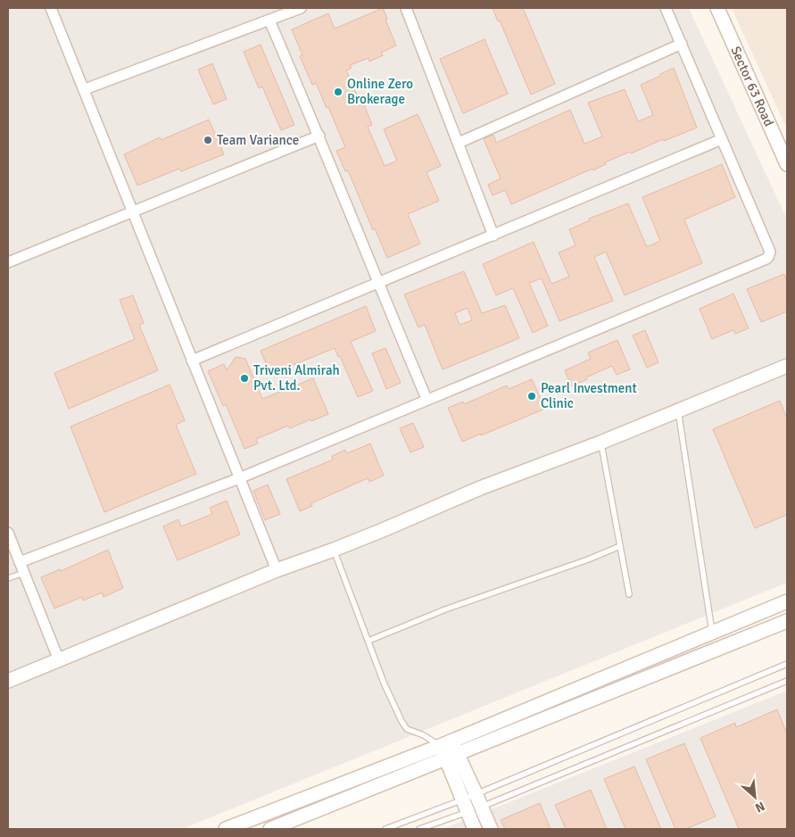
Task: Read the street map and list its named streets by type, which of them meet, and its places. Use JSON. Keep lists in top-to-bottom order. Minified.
{"streets":{"street":["Sector 63 Road"]},"places":["Online Zero Brokerage","Team Variance","Triveni Almirah Pvt. Ltd.","Pearl Investment Clinic"],"north":"bottom right"}
